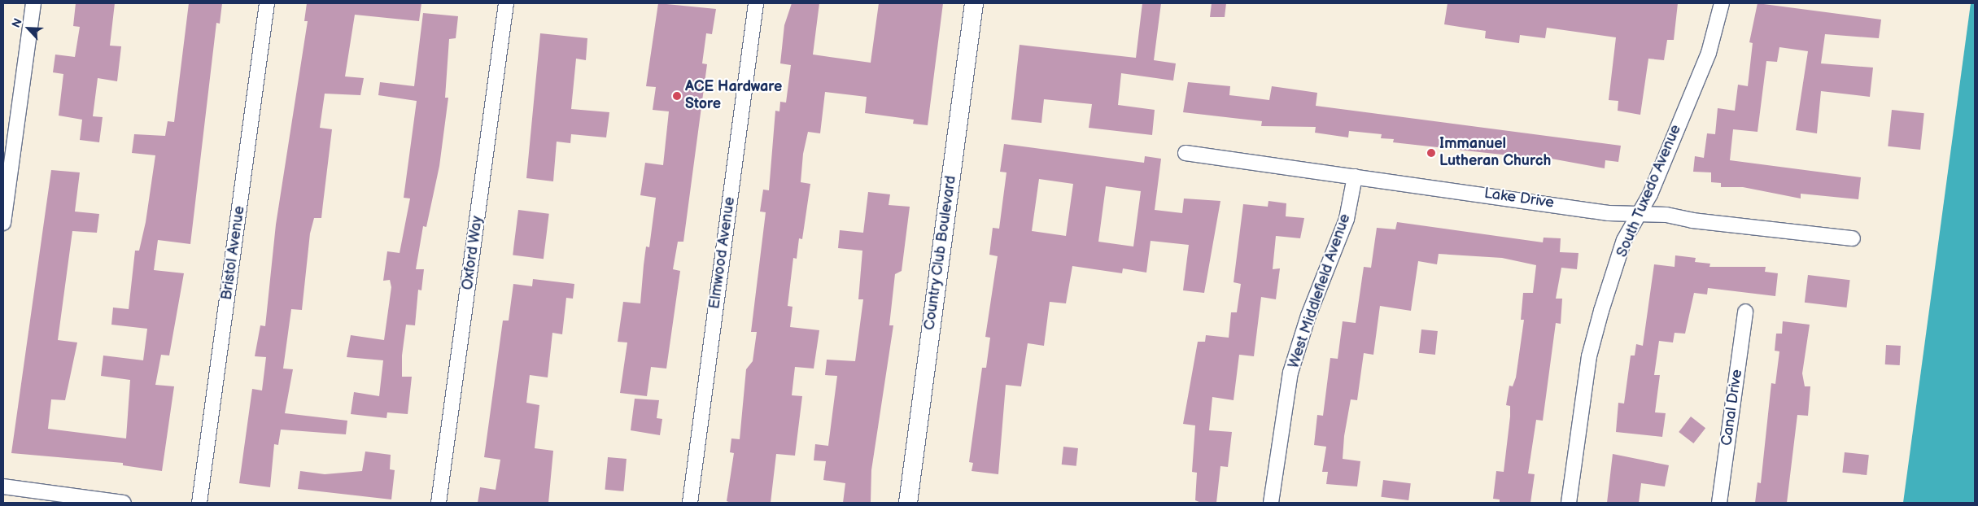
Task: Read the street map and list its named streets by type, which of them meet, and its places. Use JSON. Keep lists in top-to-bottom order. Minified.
{"streets":{"street":["South Tuxedo Avenue","Lake Drive","Bristol Avenue","Oxford Way","Elmwood Avenue","Country Club Boulevard","West Middlefield Avenue","Canal Drive"]},"crossings":[["South Tuxedo Avenue","Lake Drive"],["Lake Drive","West Middlefield Avenue"]],"places":["ACE Hardware Store","Immanuel Lutheran Church"],"north":"top left"}
